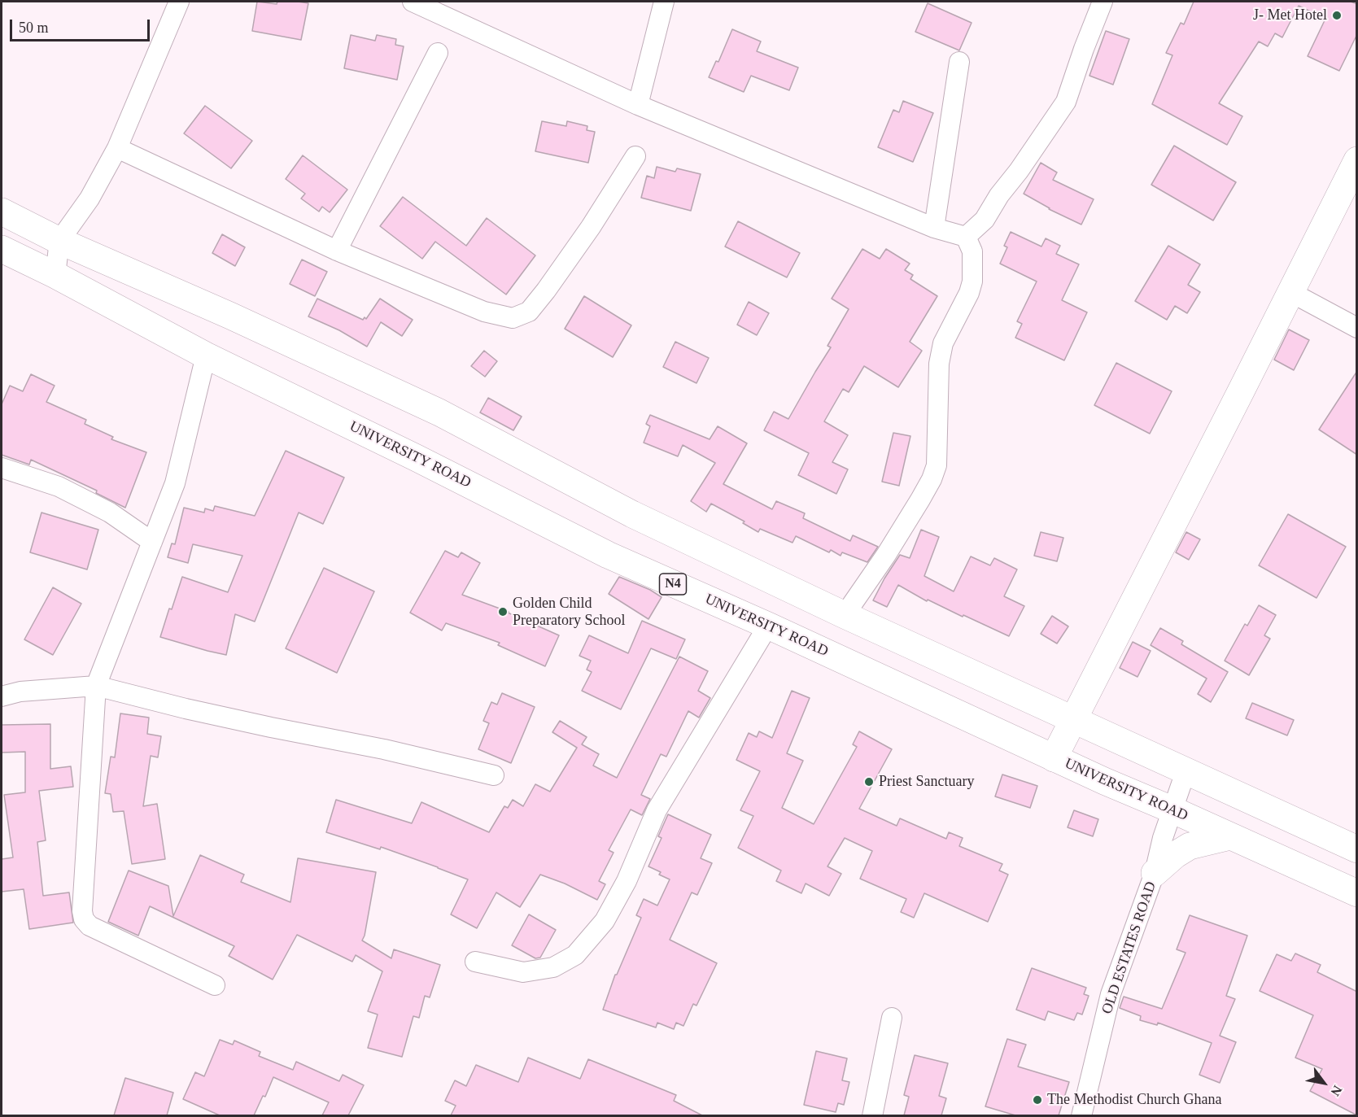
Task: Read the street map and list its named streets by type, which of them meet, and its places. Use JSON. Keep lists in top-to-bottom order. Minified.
{"streets":{"main road":["UNIVERSITY ROAD","N4"],"street":["OLD ESTATES ROAD"]},"crossings":[["UNIVERSITY ROAD","OLD ESTATES ROAD"]],"places":["J- Met Hotel","Golden Child Preparatory School","Priest Sanctuary","The Methodist Church Ghana"],"scale_bar":"50 m","north":"bottom right"}
